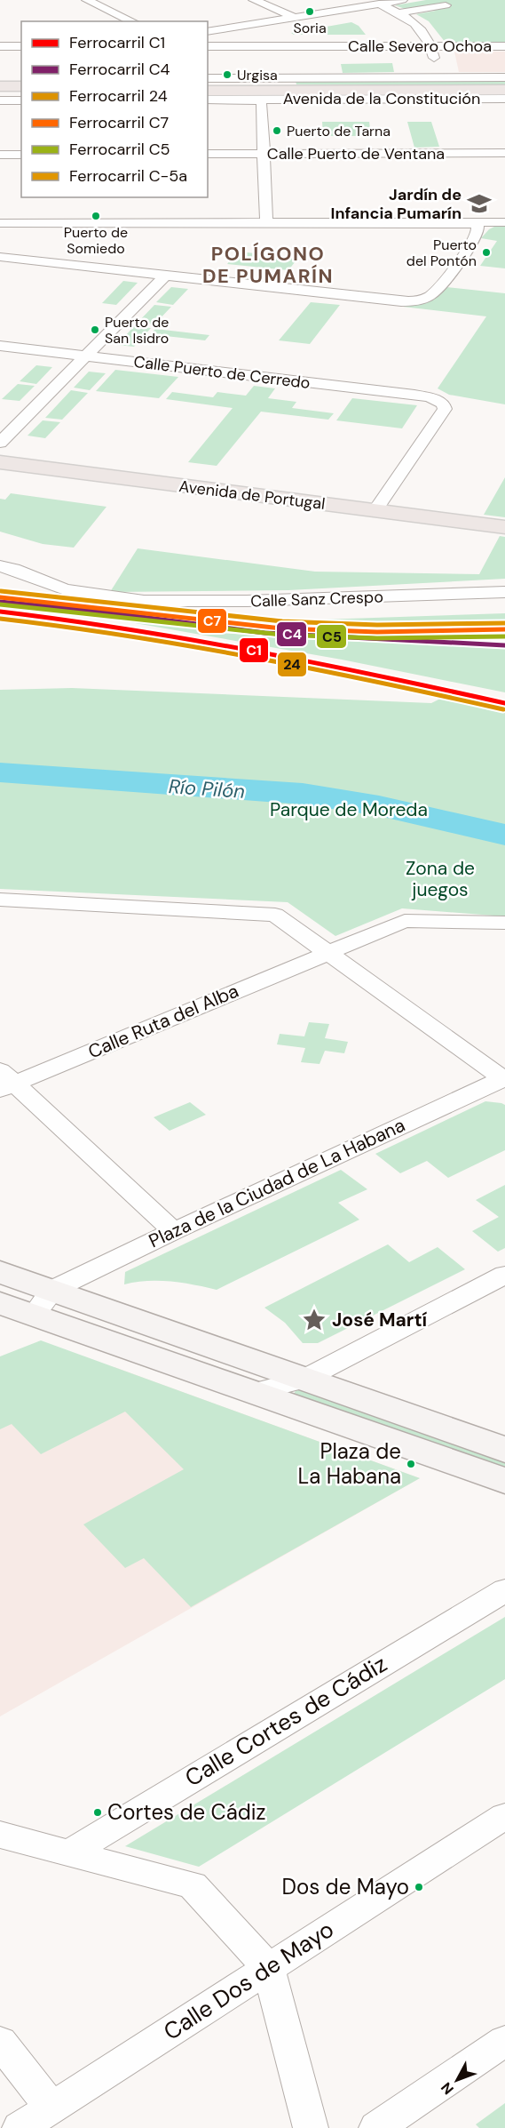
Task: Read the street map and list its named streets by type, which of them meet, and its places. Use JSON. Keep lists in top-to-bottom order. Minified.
{"streets":{"main road":["Avenida de la Constitución","Avenida de Portugal"],"street":["Calle Severo Ochoa","Calle Puerto de Ventana","Calle Puerto de Cerredo","Calle Sanz Crespo","Calle Ruta del Alba","Plaza de la Ciudad de La Habana","Calle Cortes de Cádiz","Calle Dos de Mayo"]},"crossings":[["Calle Puerto de Cerredo","Avenida de Portugal"]],"districts":["POLÍGONO DE PUMARÍN"],"water":["Río Pilón"],"parks":["Parque de Moreda","Zona de juegos"],"places":{"other":["Soria","Urgisa","Puerto de Tarna","Puerto de Somiedo","Puerto del Pontón","Puerto de San Isidro","Plaza de La Habana","Cortes de Cádiz","Dos de Mayo"],"school or university":["Jardín de Infancia Pumarín"],"place":["José Martí"]},"lines":["rail line C-5a","rail line C7","rail line C4","rail line C5","rail line C1","rail line 24"],"legend":["Ferrocarril C1","Ferrocarril C4","Ferrocarril 24","Ferrocarril C7","Ferrocarril C5","Ferrocarril C-5a"],"north":"bottom left"}
